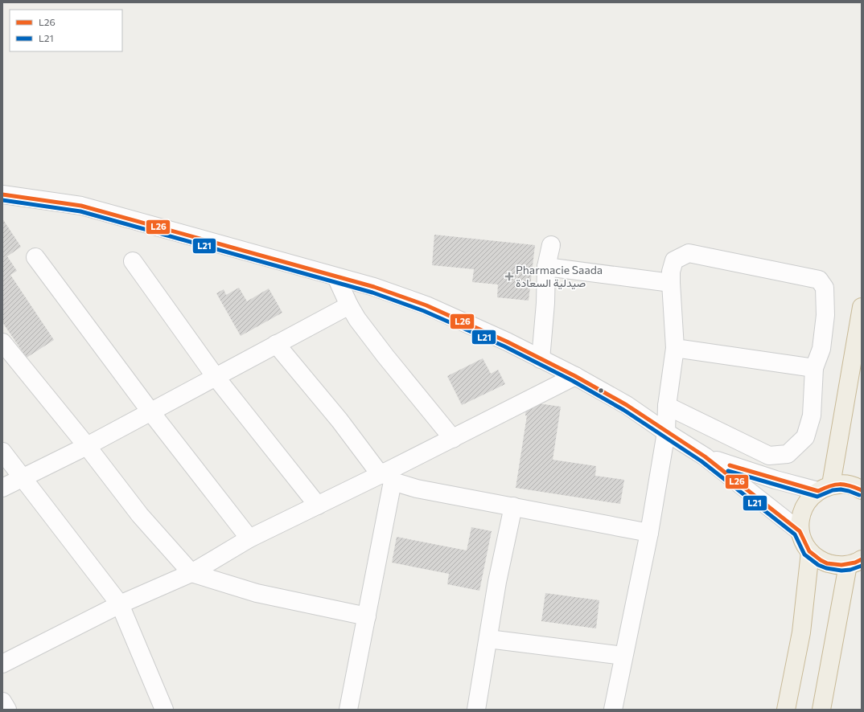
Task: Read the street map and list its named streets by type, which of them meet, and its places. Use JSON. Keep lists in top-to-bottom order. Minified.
{"places":{"health":["Pharmacie Saada صيدلية السعادة"]},"lines":["transit line L26","transit line L21"],"legend":["L26","L21"]}
